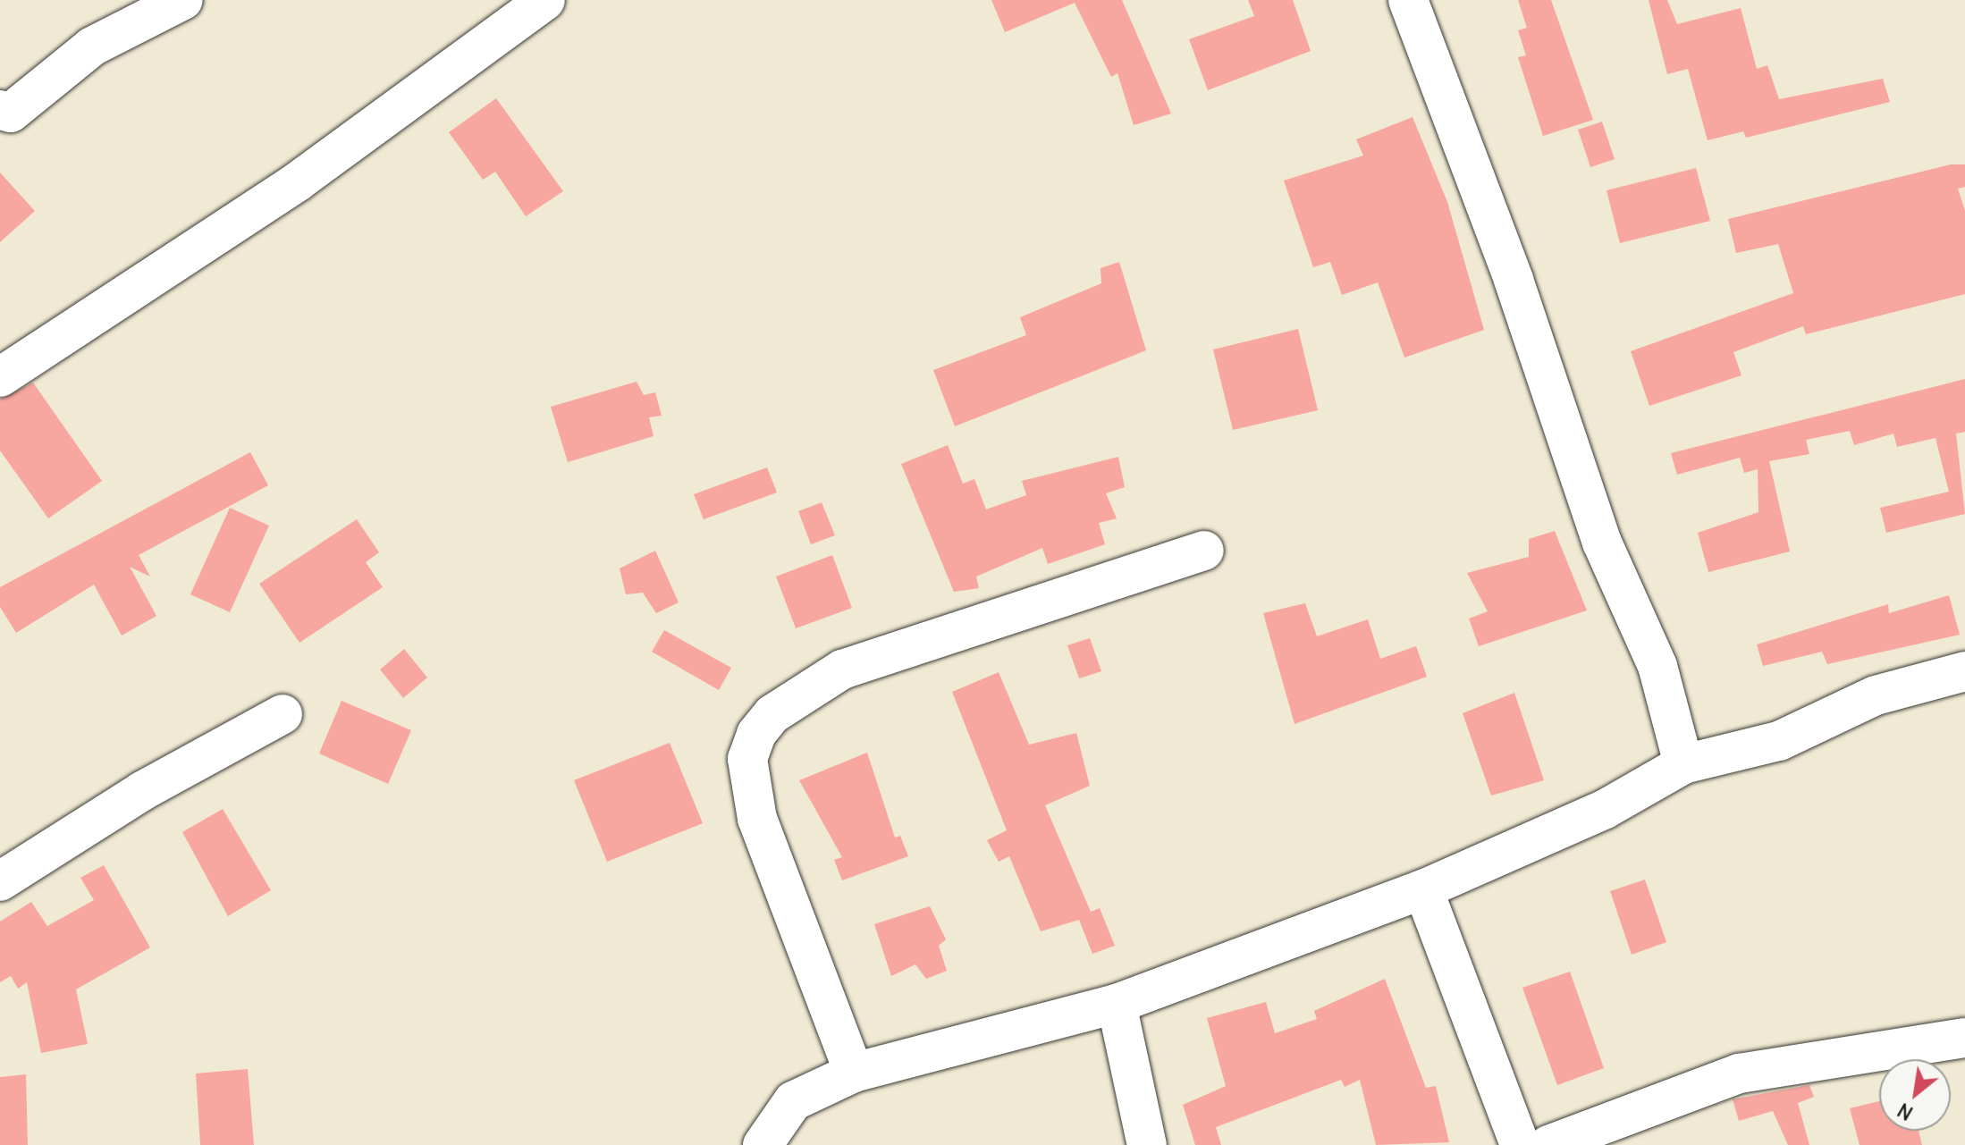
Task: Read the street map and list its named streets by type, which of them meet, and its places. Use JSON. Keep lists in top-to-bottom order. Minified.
{"north":"bottom left"}
